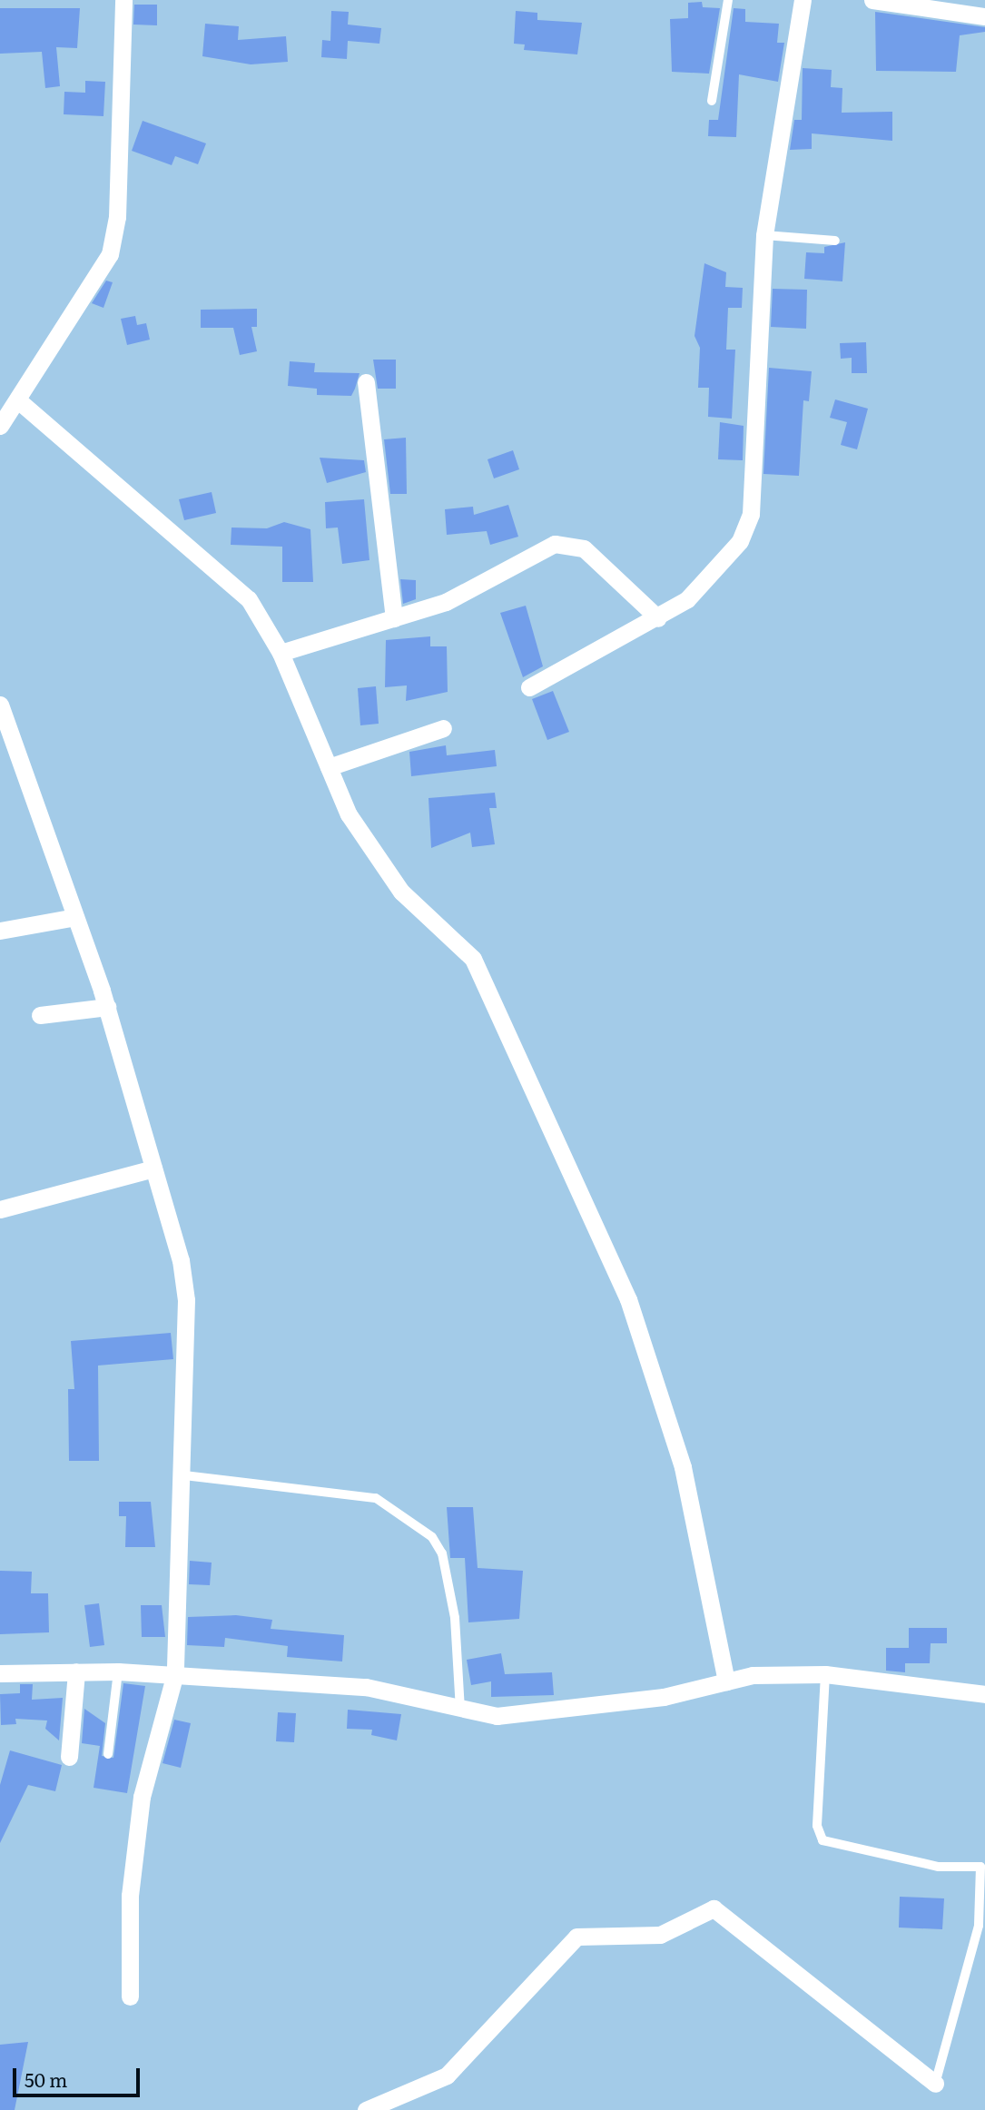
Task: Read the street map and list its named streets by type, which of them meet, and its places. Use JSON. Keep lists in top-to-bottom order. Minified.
{"scale_bar":"50 m"}
